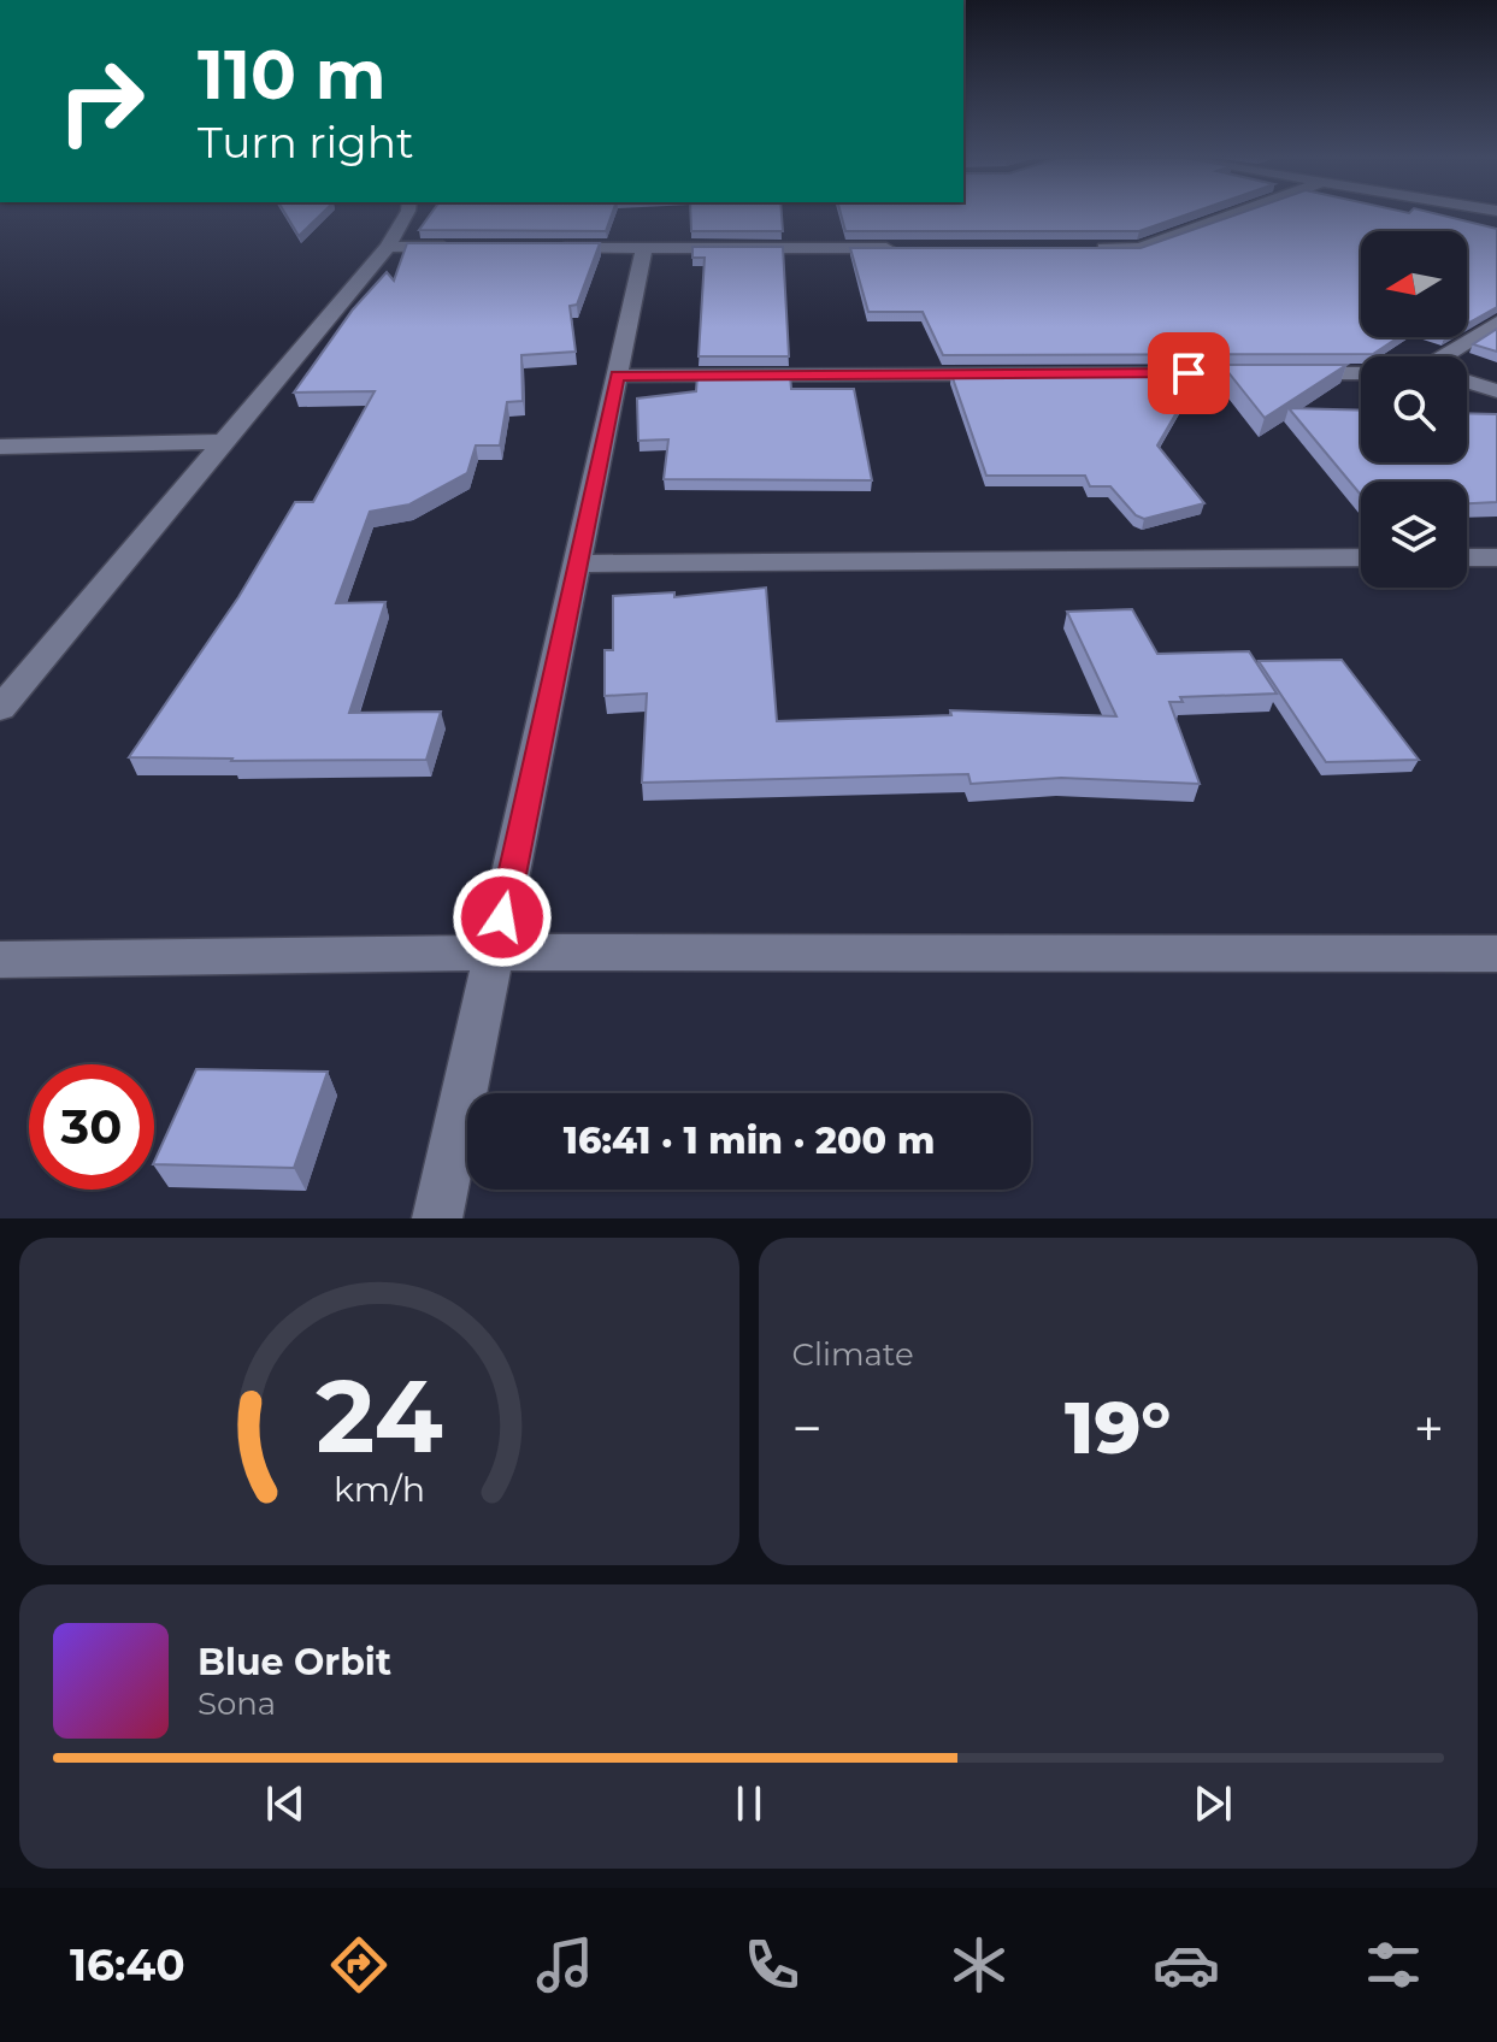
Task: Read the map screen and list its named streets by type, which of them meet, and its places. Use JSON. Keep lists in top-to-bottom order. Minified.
{"north":"left","page":{"turn":["110 m","Turn right"],"limit":"30","trip":"16:41 · 1 min · 200 m","tile":"Climate","heat":["−","19°","+"],"song":["Blue Orbit","Sona"],"tabs":"16:40","gauge":["24","km/h"]}}
